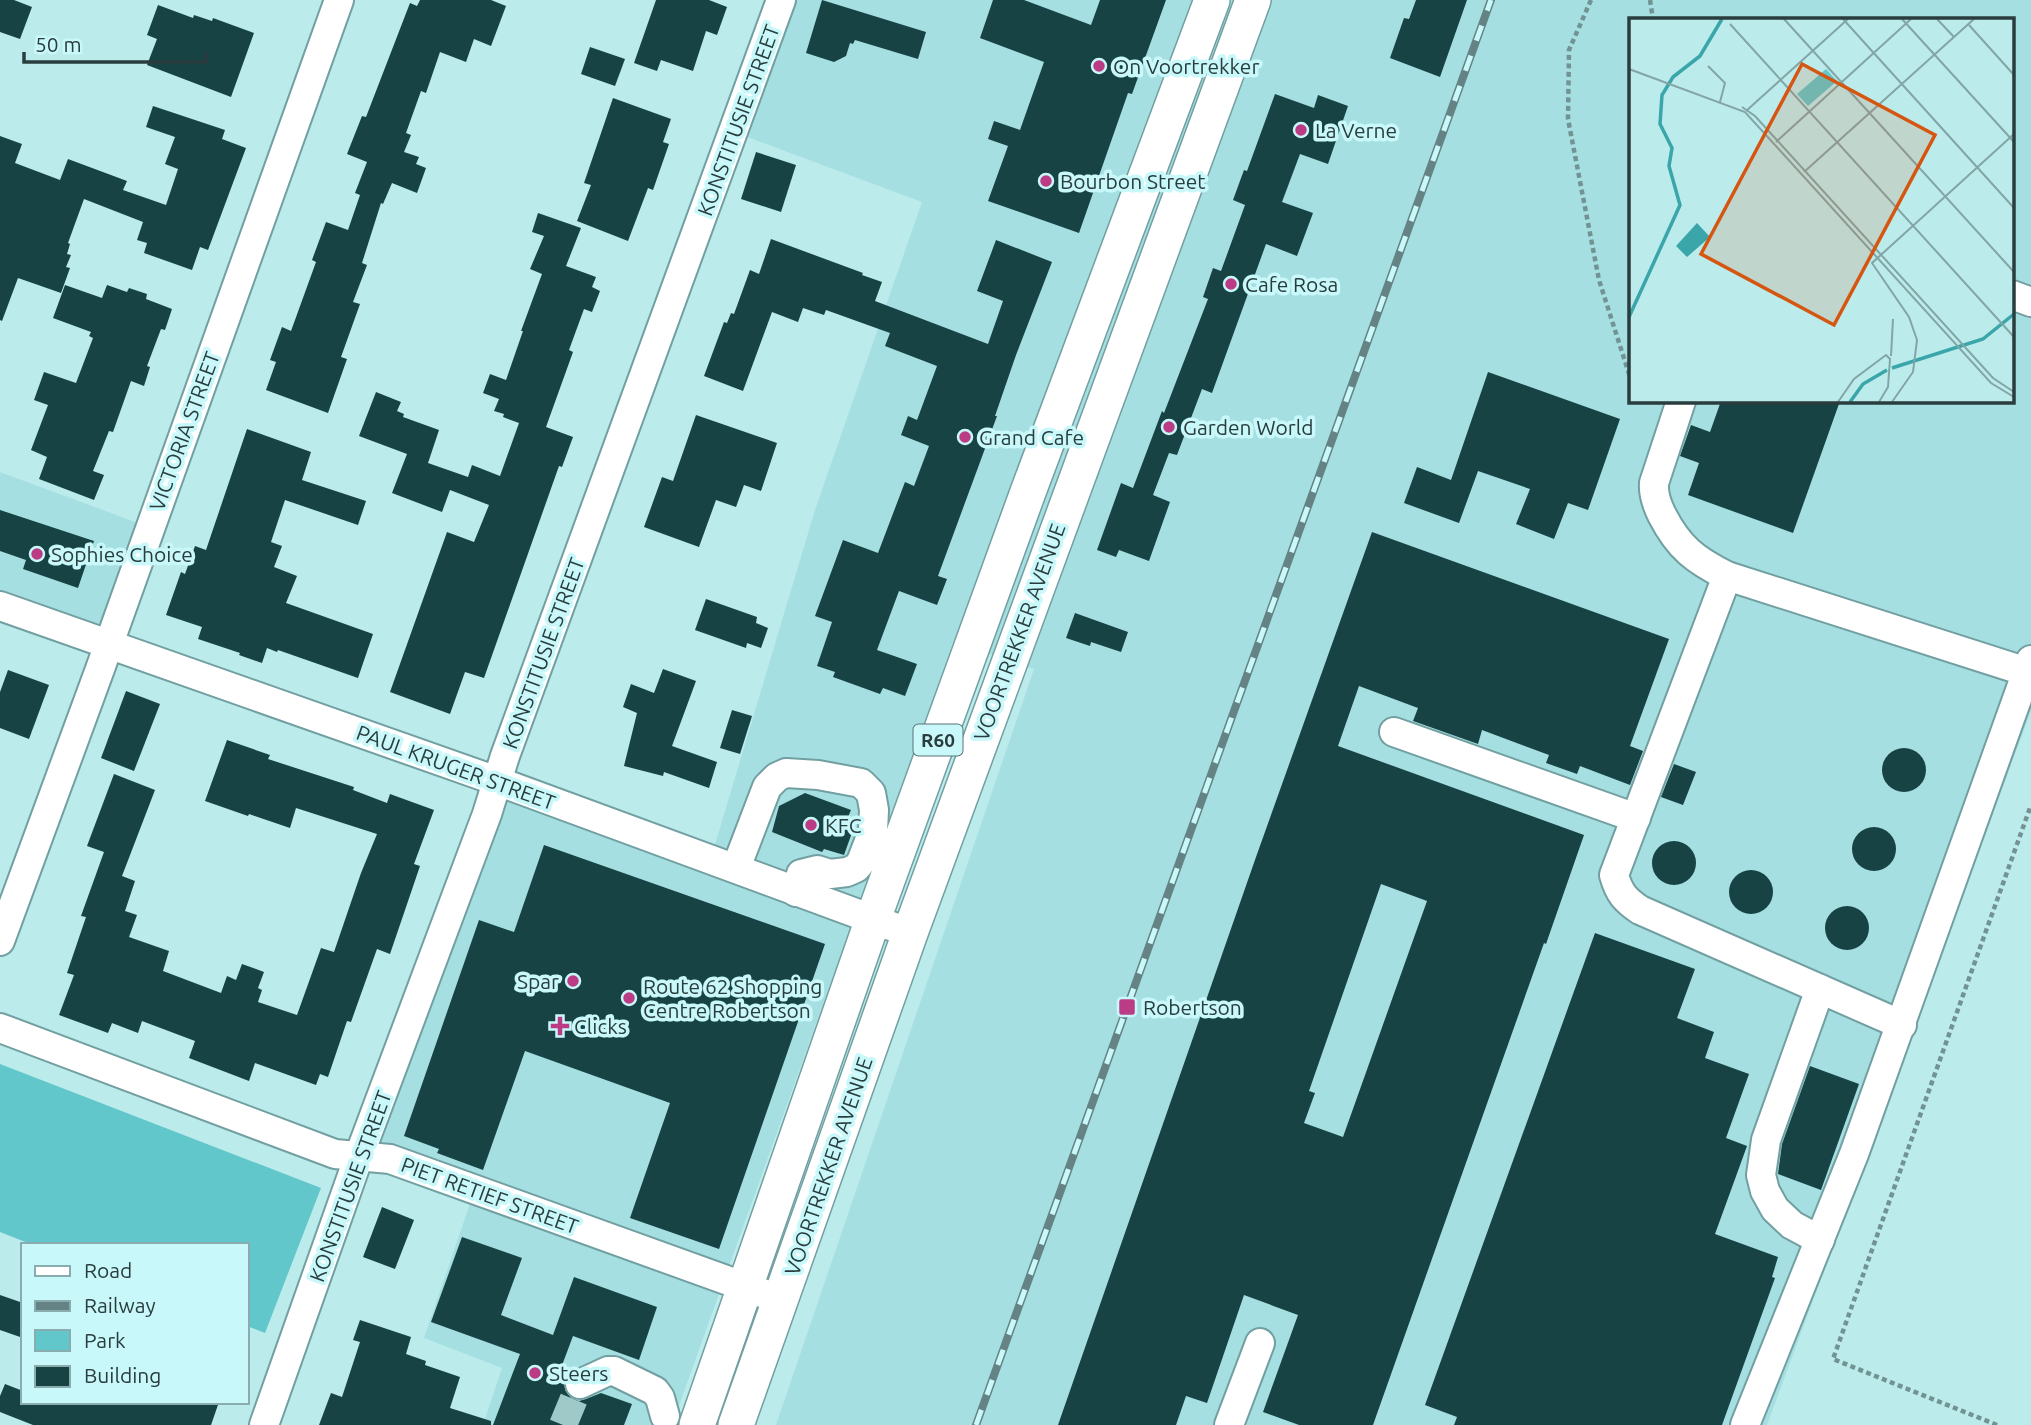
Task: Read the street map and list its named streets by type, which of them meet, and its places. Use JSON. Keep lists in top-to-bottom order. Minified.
{"streets":{"main road":["VOORTREKKER AVENUE","R60"],"street":["KONSTITUSIE STREET","VICTORIA STREET","PAUL KRUGER STREET","PIET RETIEF STREET"]},"crossings":[["KONSTITUSIE STREET","PAUL KRUGER STREET"],["KONSTITUSIE STREET","PIET RETIEF STREET"],["VICTORIA STREET","PAUL KRUGER STREET"],["VOORTREKKER AVENUE","PAUL KRUGER STREET"],["VOORTREKKER AVENUE","PIET RETIEF STREET"]],"places":{"other":["On Voortrekker","La Verne","Bourbon Street","Cafe Rosa","Garden World","Grand Cafe","Sophies Choice","KFC","Spar","Route 62 Shopping Centre Robertson","Steers"],"transit":["Robertson"],"health":["Clicks"]},"legend":["Road","Railway","Park","Building"],"scale_bar":"50 m"}
